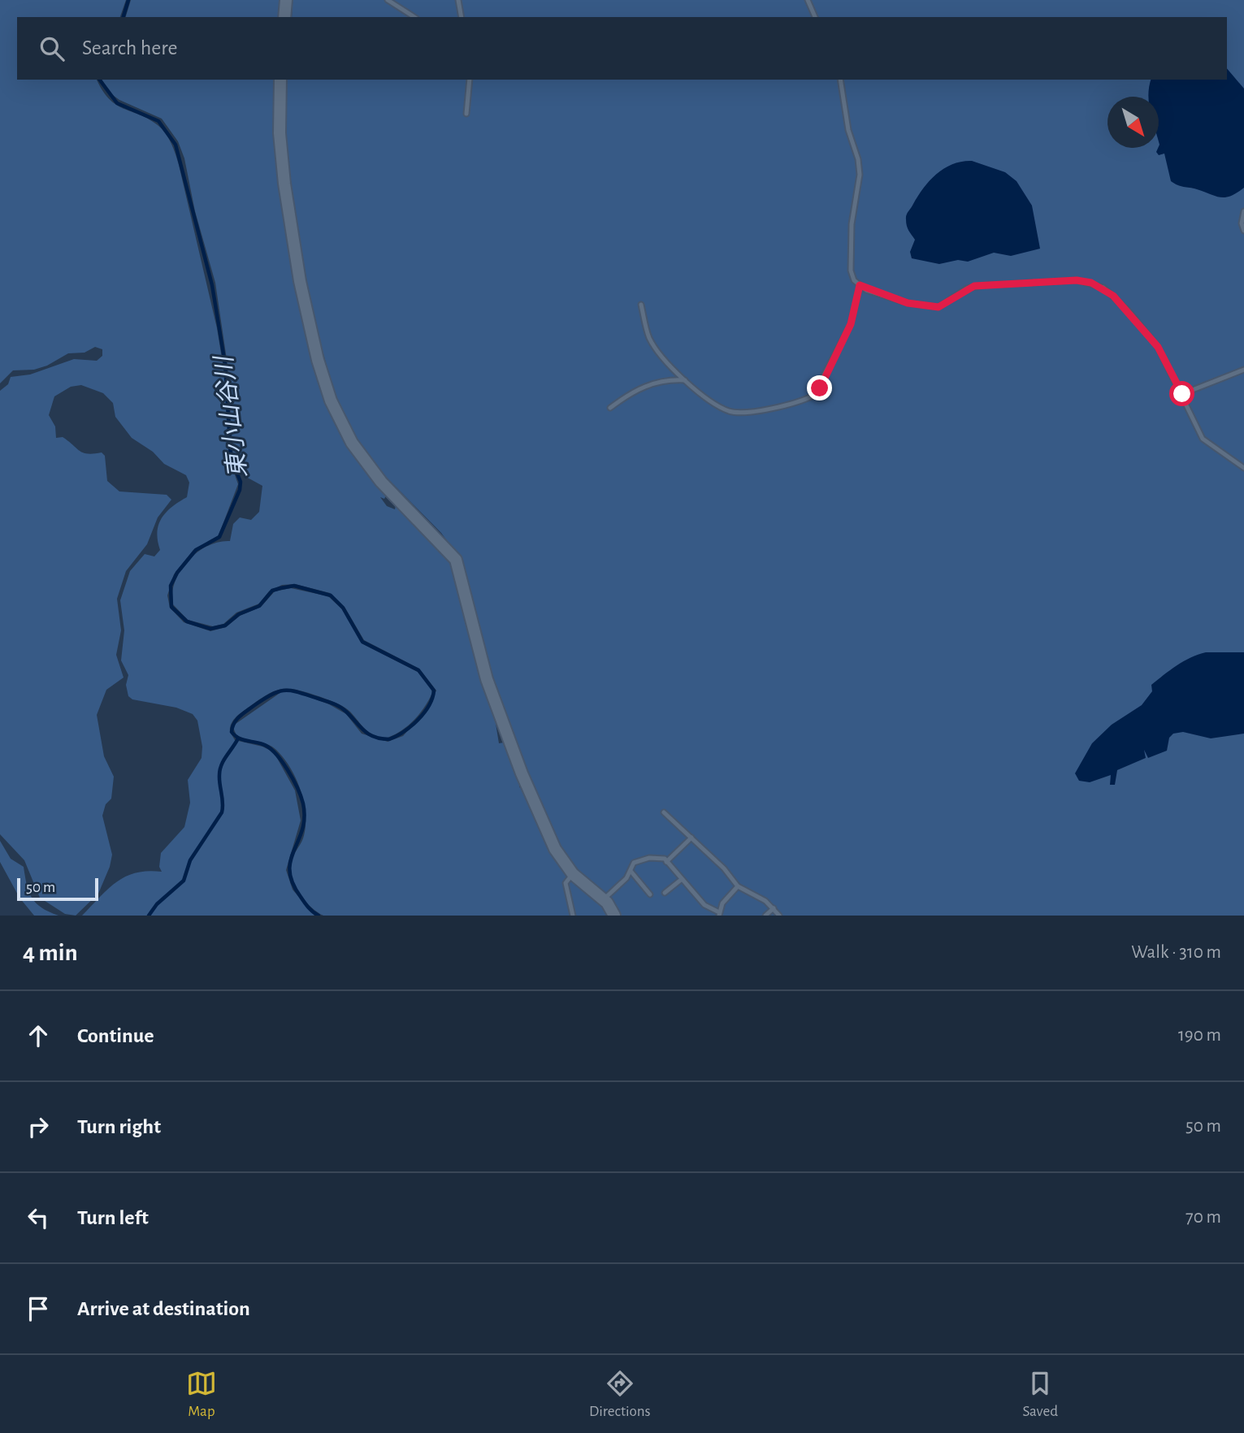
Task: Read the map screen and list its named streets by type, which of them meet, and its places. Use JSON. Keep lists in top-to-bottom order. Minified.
{"water":["東小山谷川"],"scale_bar":"50 m","north":"bottom right","page":{"search":"Search here","scale":"50 m","heading":["4 min","Walk · 310 m"],"list":[["Continue","190 m"],["Turn right","50 m"],["Turn left","70 m"],"Arrive at destination"],"nav":["Map","Directions","Saved"]}}
